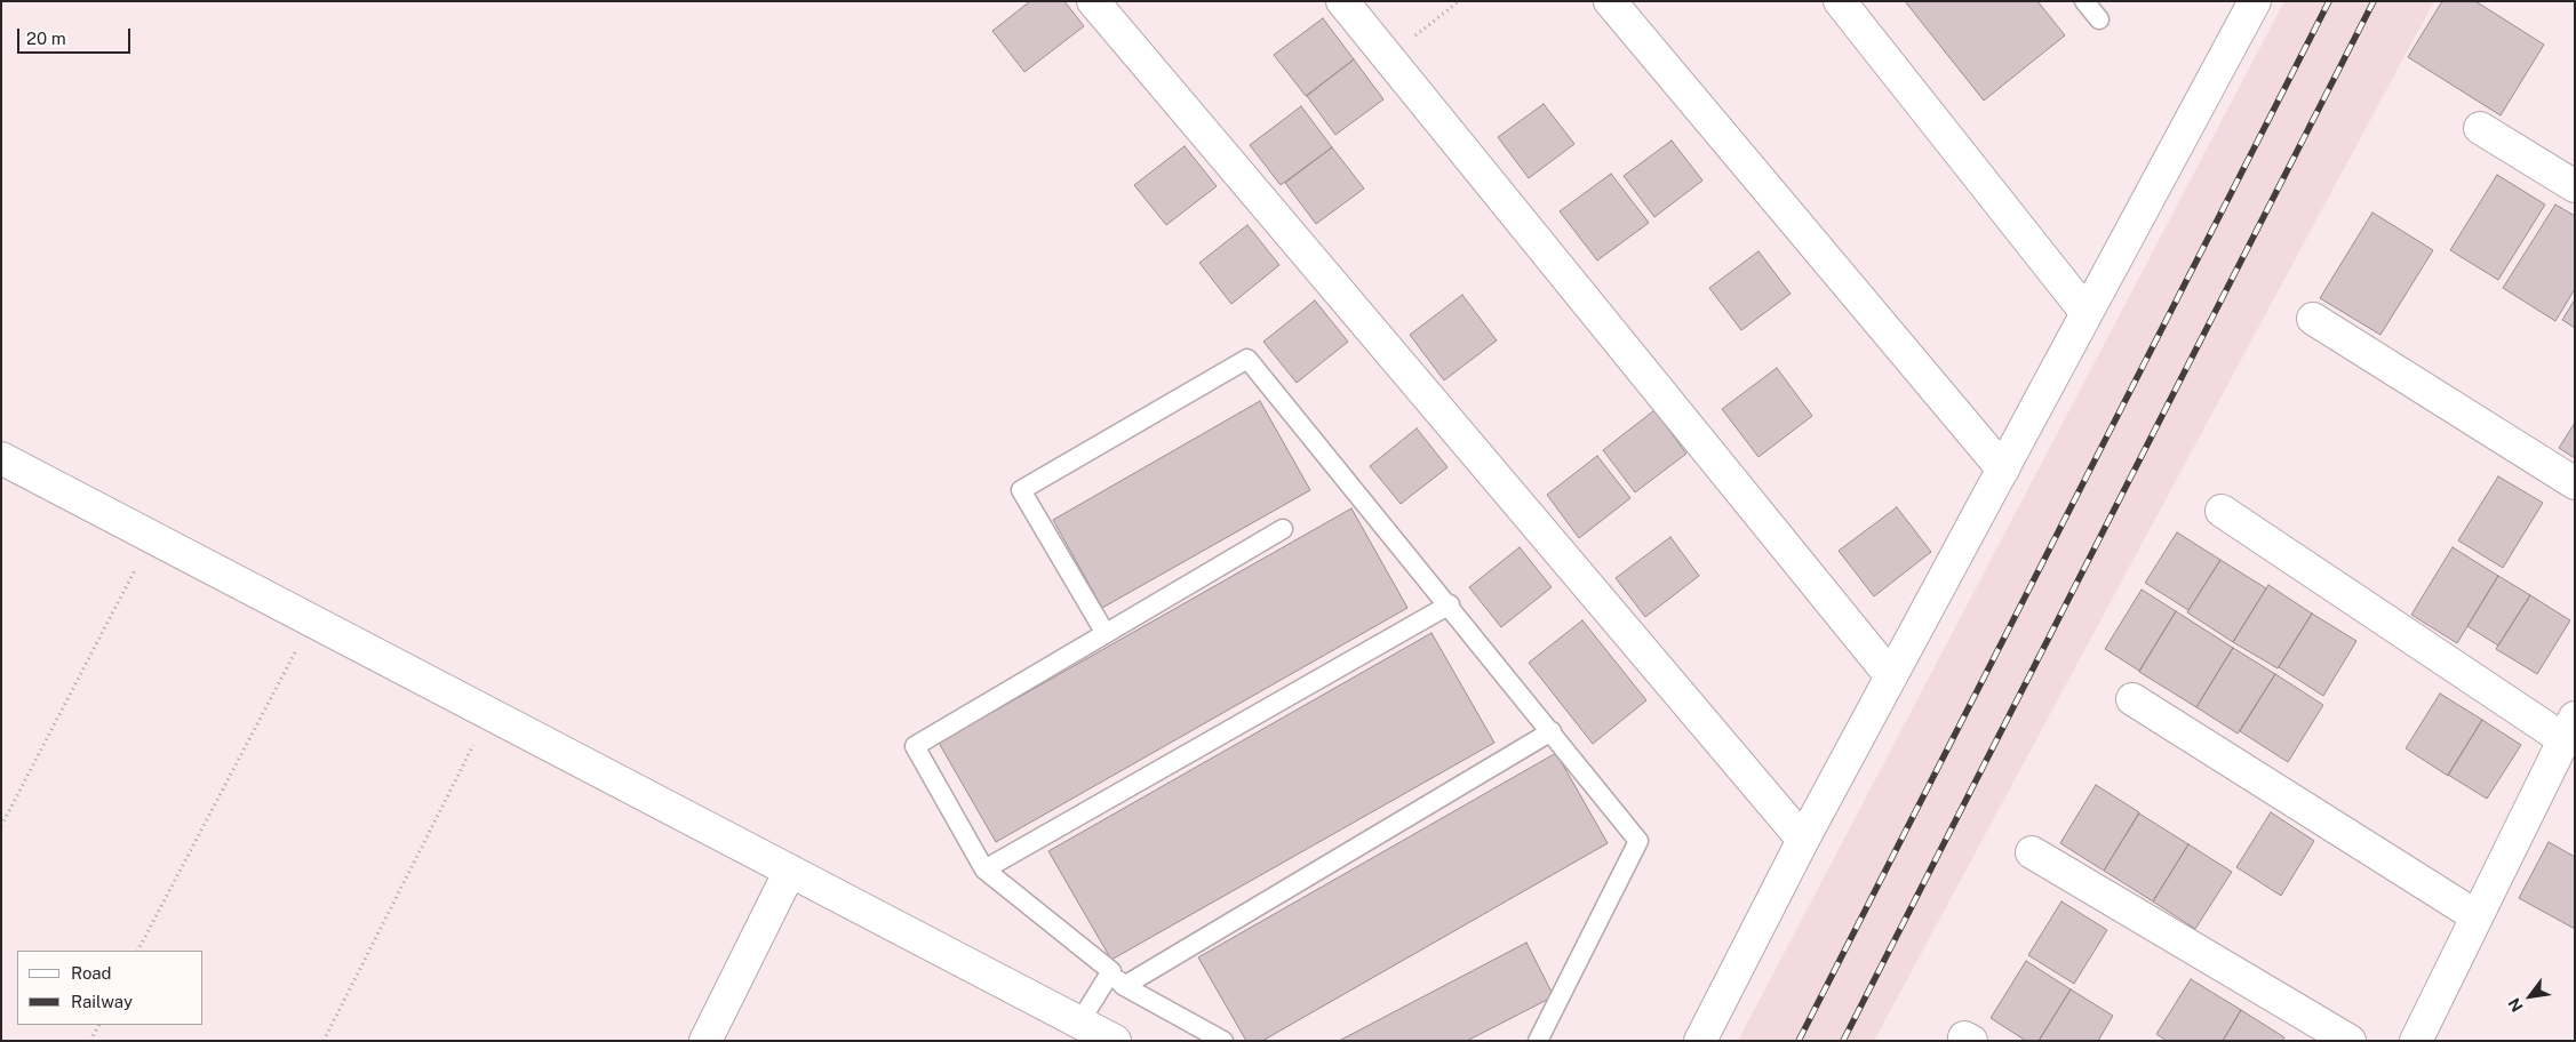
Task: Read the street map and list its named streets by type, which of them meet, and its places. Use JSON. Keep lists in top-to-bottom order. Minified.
{"legend":["Road","Railway"],"scale_bar":"20 m","north":"bottom left"}
